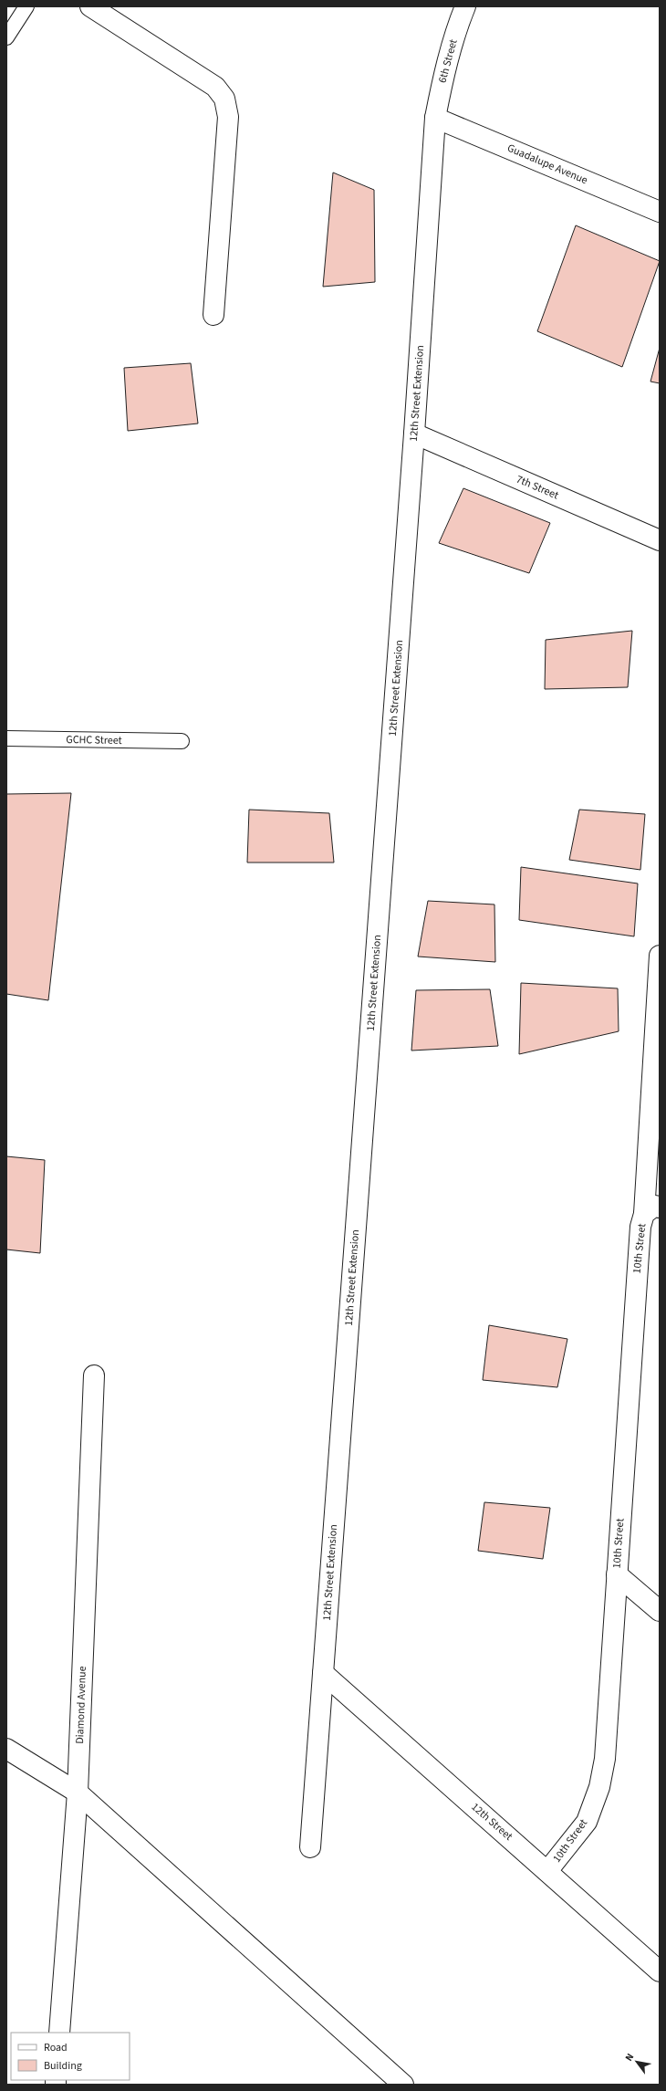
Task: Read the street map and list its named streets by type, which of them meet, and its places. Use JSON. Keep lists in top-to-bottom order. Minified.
{"streets":{"street":["6th Street","Guadalupe Avenue","12th Street Extension","7th Street","10th Street","Diamond Avenue","12th Street"],"lane":["GCHC Street"]},"crossings":[["6th Street","Guadalupe Avenue"],["6th Street","12th Street Extension"],["Guadalupe Avenue","12th Street Extension"],["12th Street Extension","7th Street"],["12th Street Extension","12th Street"],["10th Street","12th Street"]],"legend":["Road","Building"],"north":"top left"}
